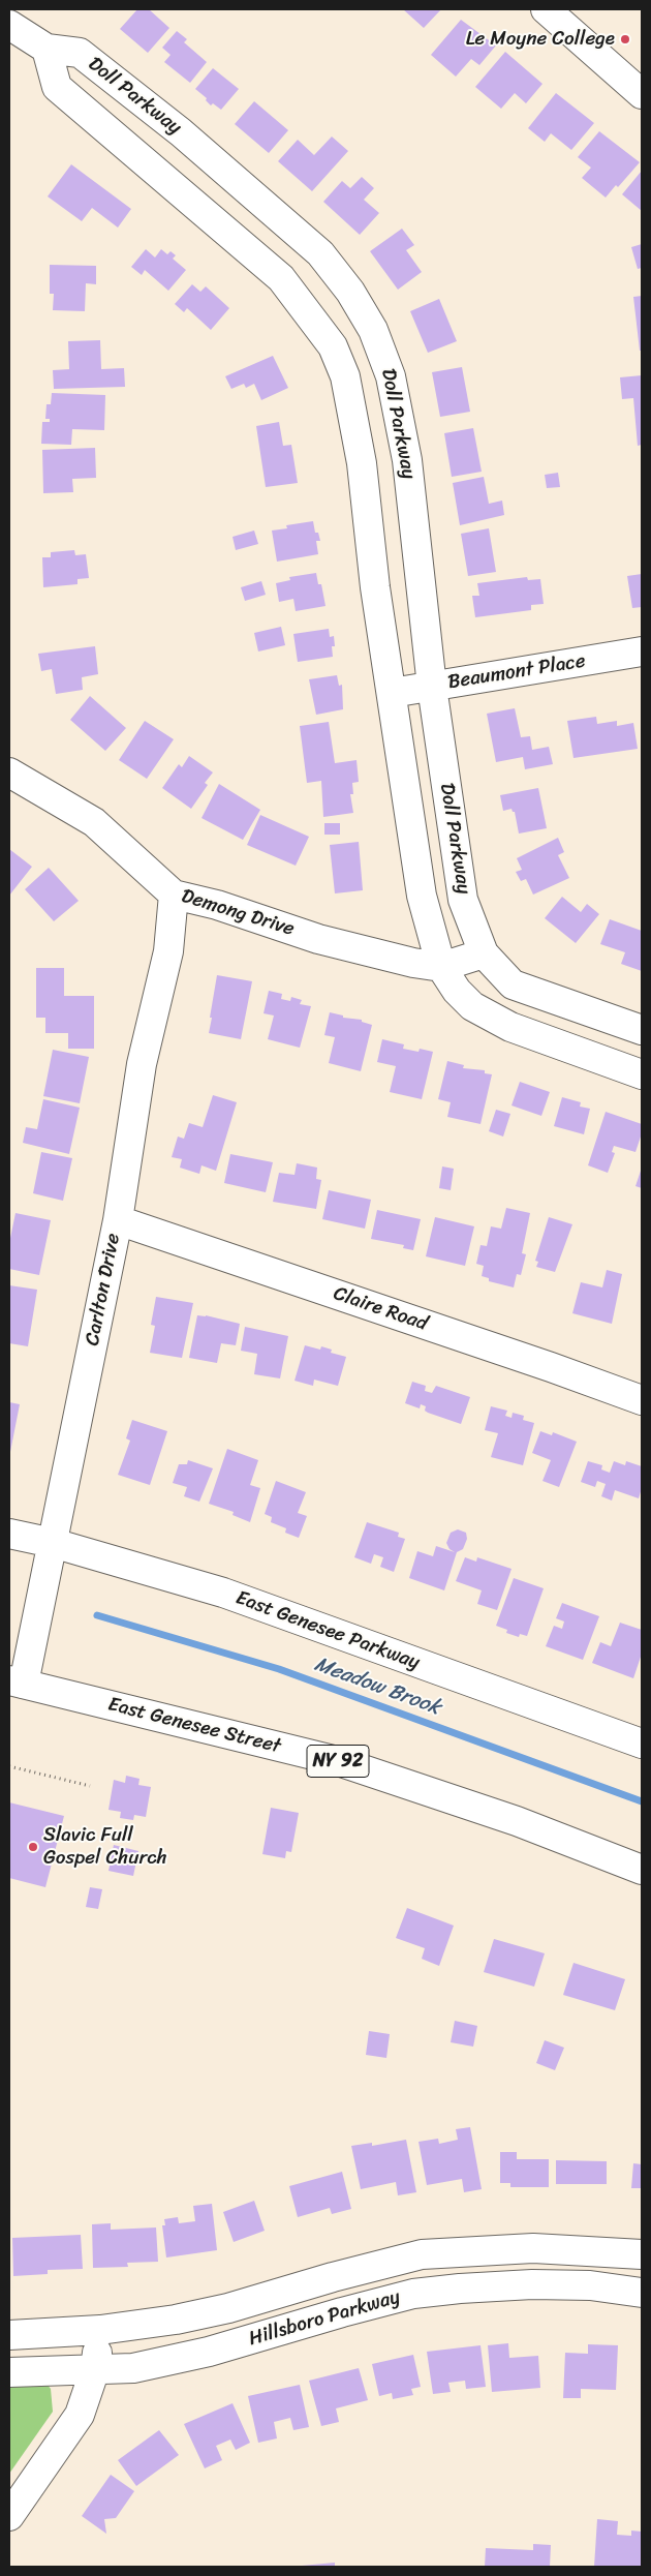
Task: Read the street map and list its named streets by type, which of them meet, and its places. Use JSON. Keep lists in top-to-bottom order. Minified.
{"streets":{"street":["Doll Parkway","Beaumont Place","Demong Drive","Carlton Drive","Claire Road","East Genesee Parkway","East Genesee Street","NY 92","Hillsboro Parkway"]},"crossings":[["Doll Parkway","Beaumont Place"],["Doll Parkway","Demong Drive"],["Demong Drive","Carlton Drive"],["Carlton Drive","Claire Road"],["Carlton Drive","East Genesee Parkway"],["Carlton Drive","East Genesee Street"]],"water":["Meadow Brook"],"places":["Le Moyne College","Slavic Full Gospel Church"]}
